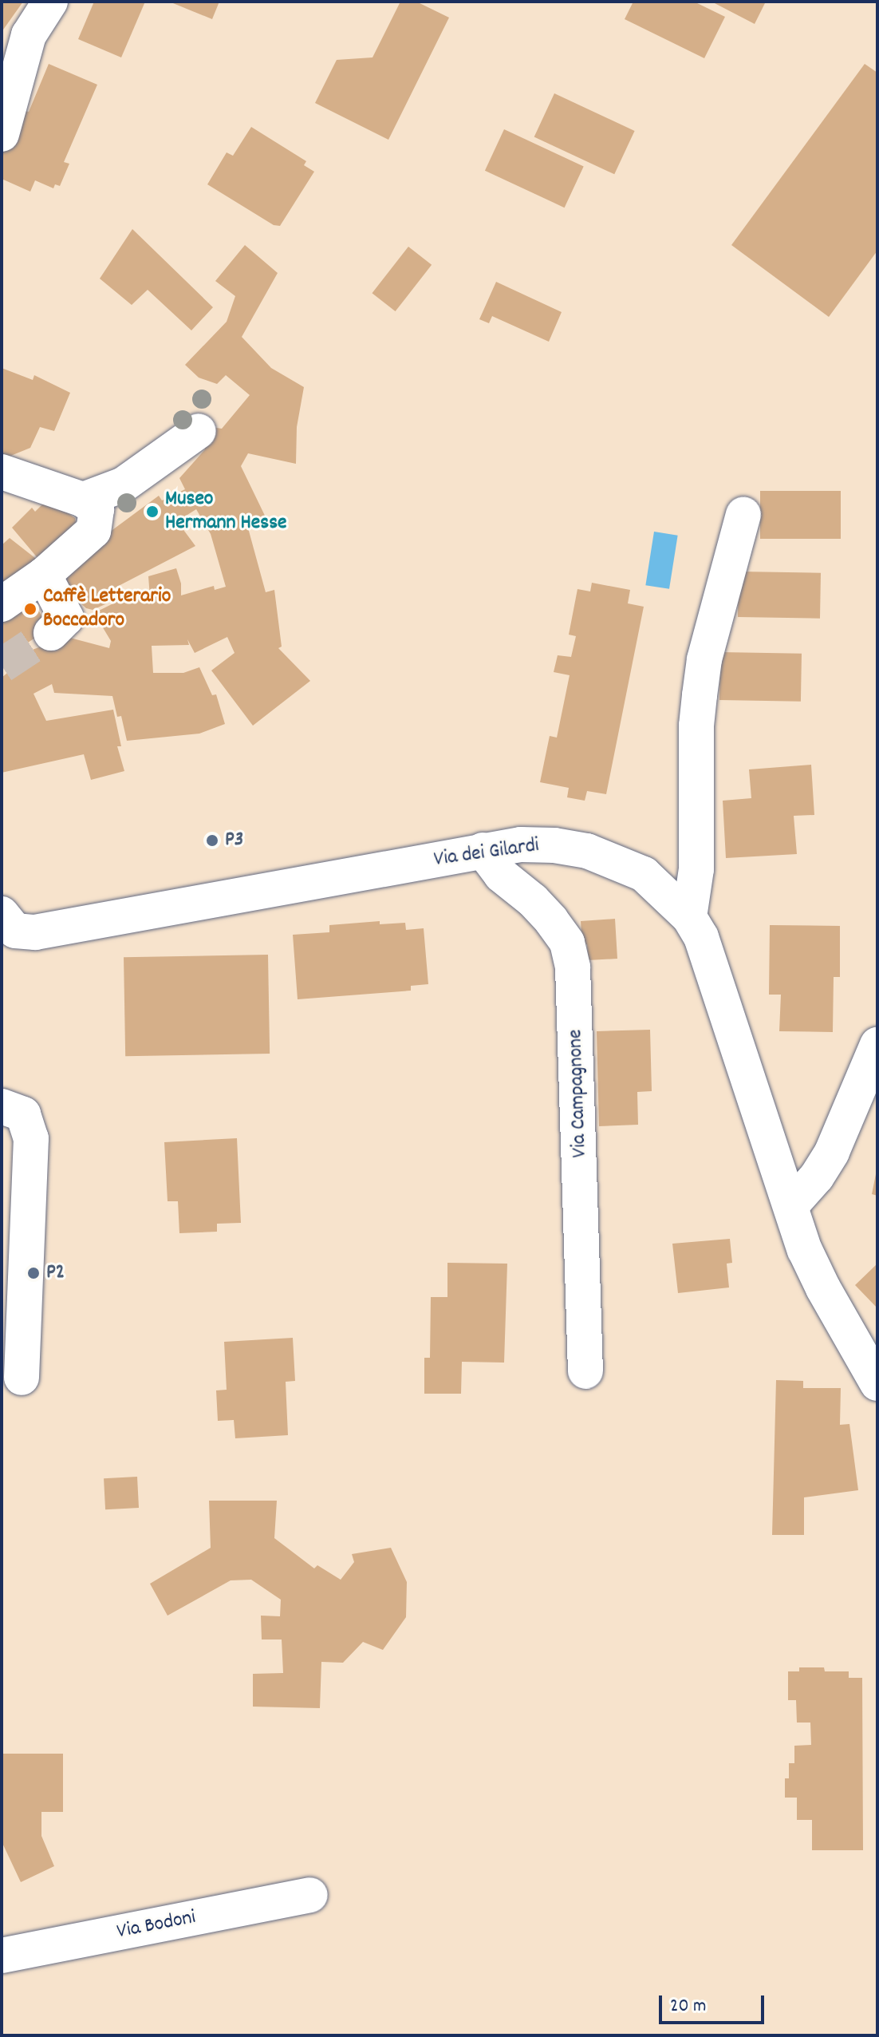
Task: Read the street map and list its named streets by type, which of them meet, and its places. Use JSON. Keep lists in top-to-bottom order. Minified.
{"streets":{"street":["Via dei Gilardi","Via Campagnone","Via Bodoni"]},"crossings":[["Via dei Gilardi","Via Campagnone"]],"places":["Museo Hermann Hesse","Caffè Letterario Boccadoro","P3","P2"],"scale_bar":"20 m"}
